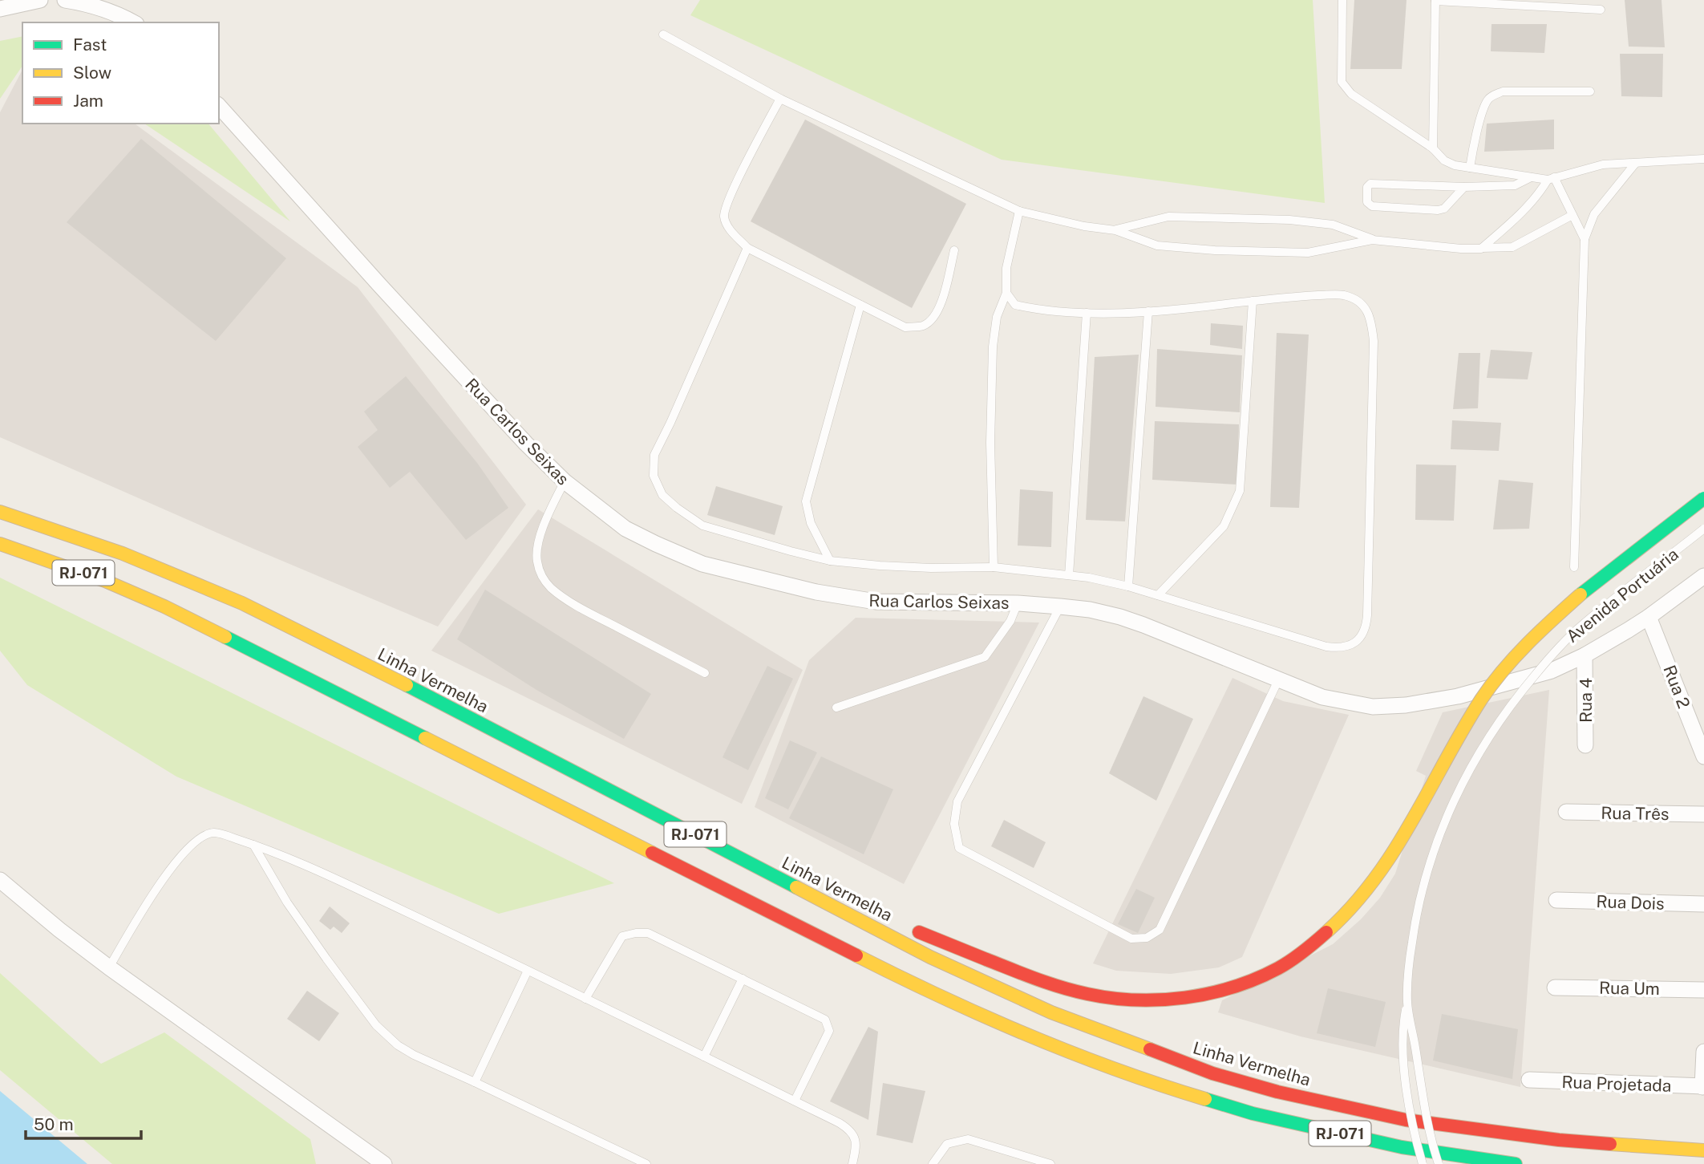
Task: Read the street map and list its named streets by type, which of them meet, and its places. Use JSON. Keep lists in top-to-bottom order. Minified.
{"streets":{"highway":["RJ-071","Linha Vermelha"],"street":["Rua Carlos Seixas","Rua 2","Rua 4","Rua Três","Rua Dois","Rua Um","Rua Projetada"],"lane":["Avenida Portuária"]},"crossings":[["Rua Carlos Seixas","Rua 2"],["Rua Carlos Seixas","Rua 4"]],"legend":["Fast","Slow","Jam"],"scale_bar":"50 m"}
